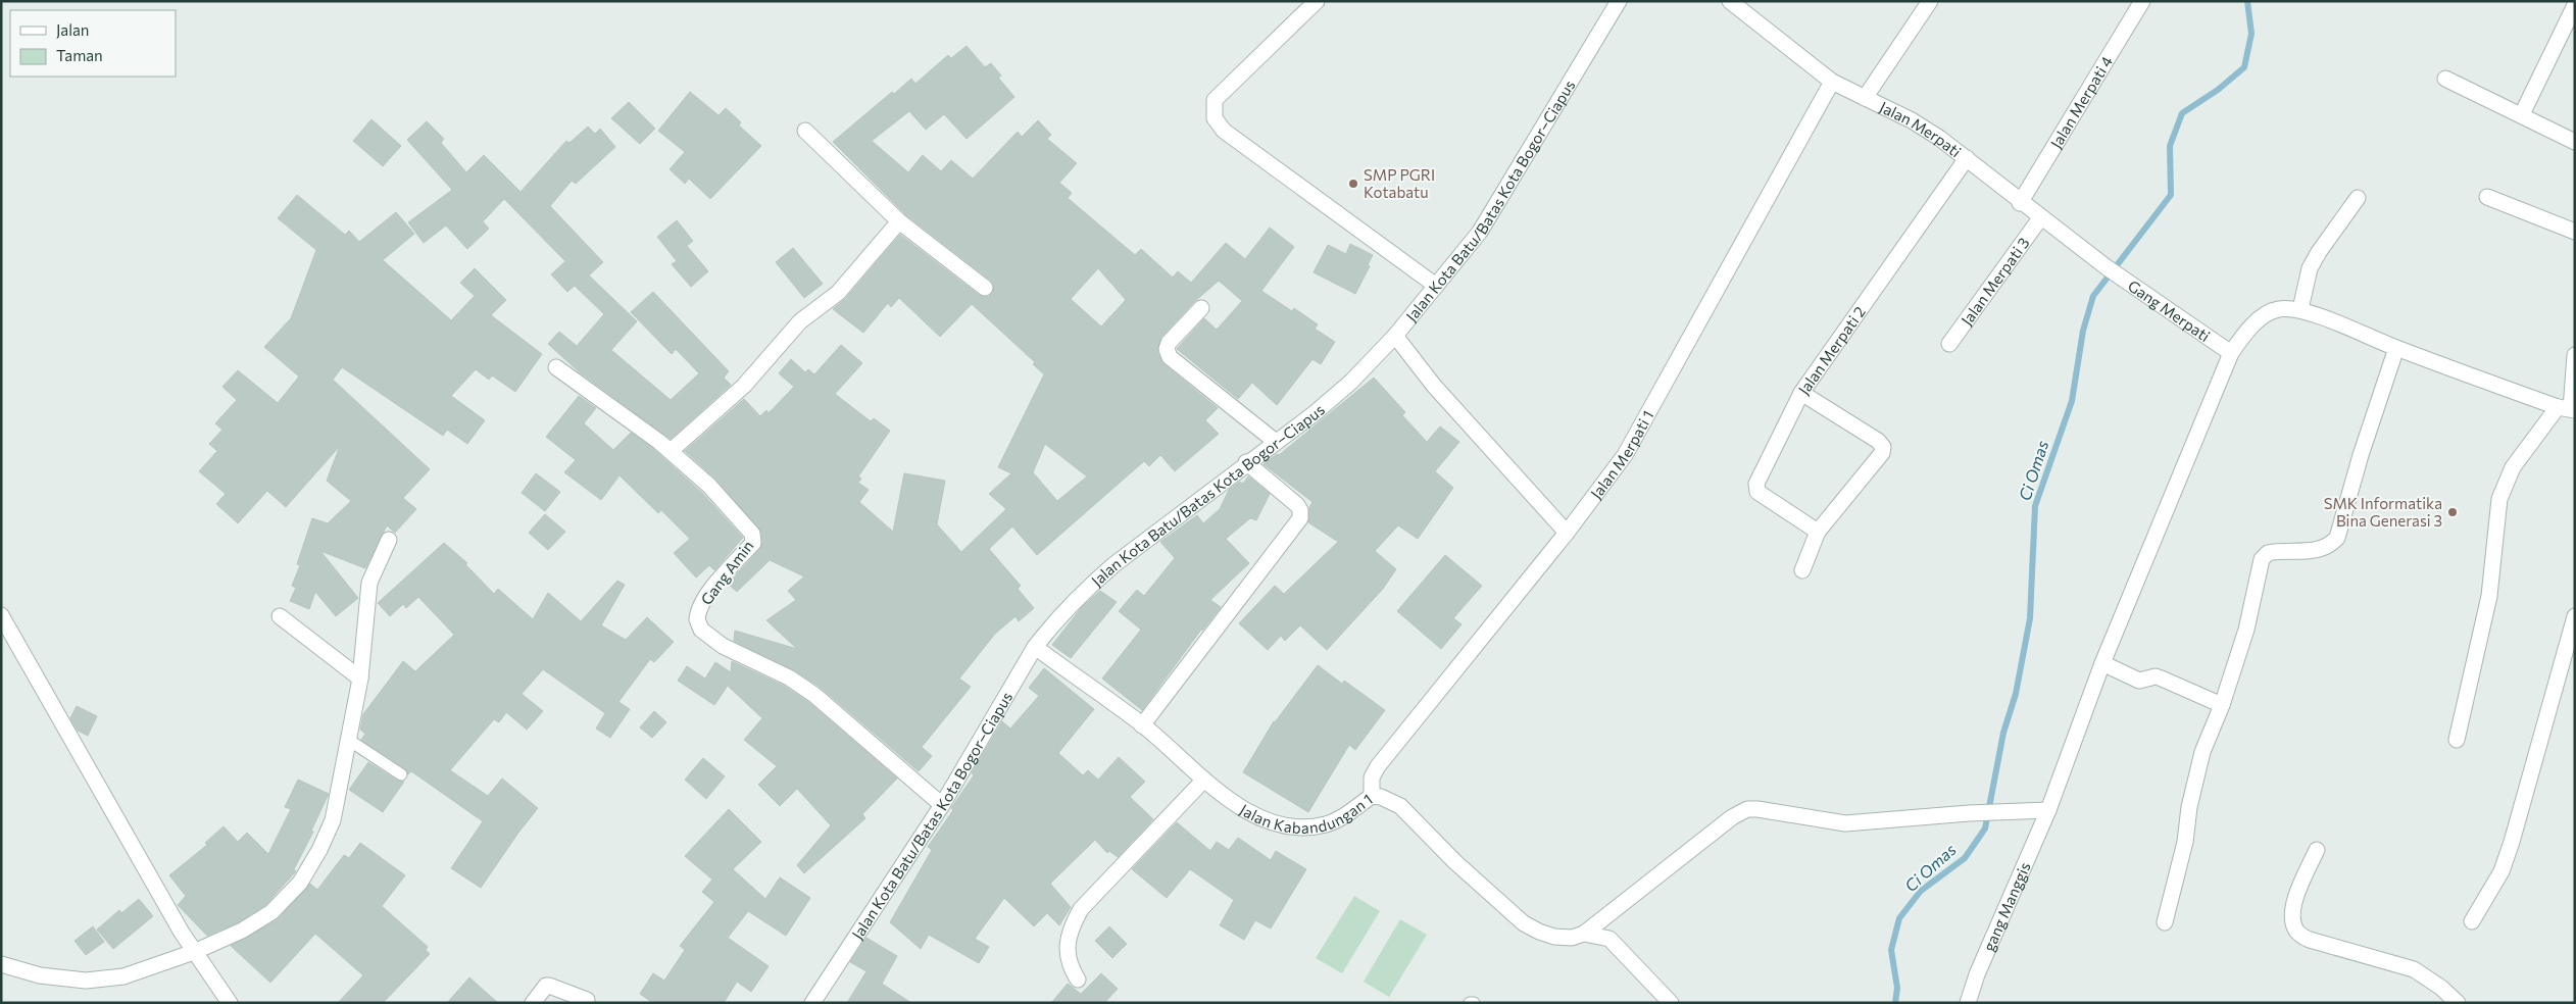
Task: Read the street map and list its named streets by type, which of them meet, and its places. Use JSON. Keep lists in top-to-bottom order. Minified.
{"streets":{"street":["Jalan Merpati 4","Jalan Merpati","Jalan Kota Batu/Batas Kota Bogor–Ciapus","Jalan Merpati 3","Gang Merpati","Jalan Merpati 2","Jalan Merpati 1","Gang Amin","Jalan Kabandungan 1","gang Manggis"]},"crossings":[["Jalan Merpati 4","Jalan Merpati"],["Jalan Merpati","Jalan Merpati 3"],["Jalan Merpati","Gang Merpati"],["Jalan Merpati","Jalan Merpati 2"],["Jalan Merpati","Jalan Merpati 1"],["Jalan Kota Batu/Batas Kota Bogor–Ciapus","Gang Amin"],["Jalan Kota Batu/Batas Kota Bogor–Ciapus","Jalan Kabandungan 1"],["Gang Merpati","gang Manggis"],["Jalan Merpati 1","Jalan Kabandungan 1"]],"water":["Ci Omas"],"places":["SMP PGRI Kotabatu","SMK Informatika Bina Generasi 3"],"legend":["Jalan","Taman"]}
